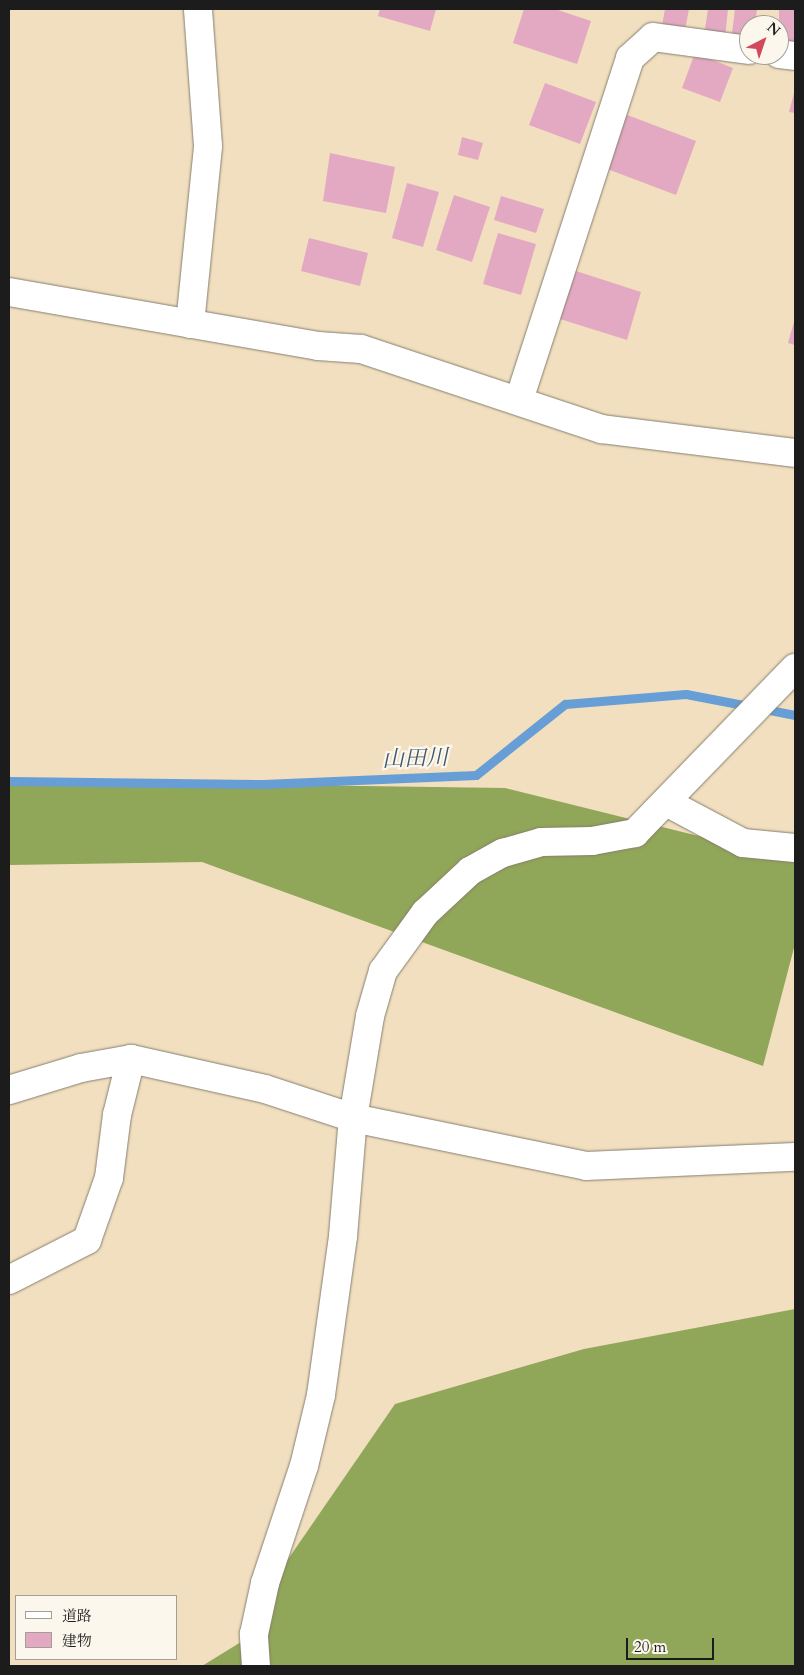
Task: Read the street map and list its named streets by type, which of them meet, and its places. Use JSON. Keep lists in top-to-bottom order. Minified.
{"water":["山田川"],"legend":["道路","建物"],"scale_bar":"20 m","north":"top right"}
